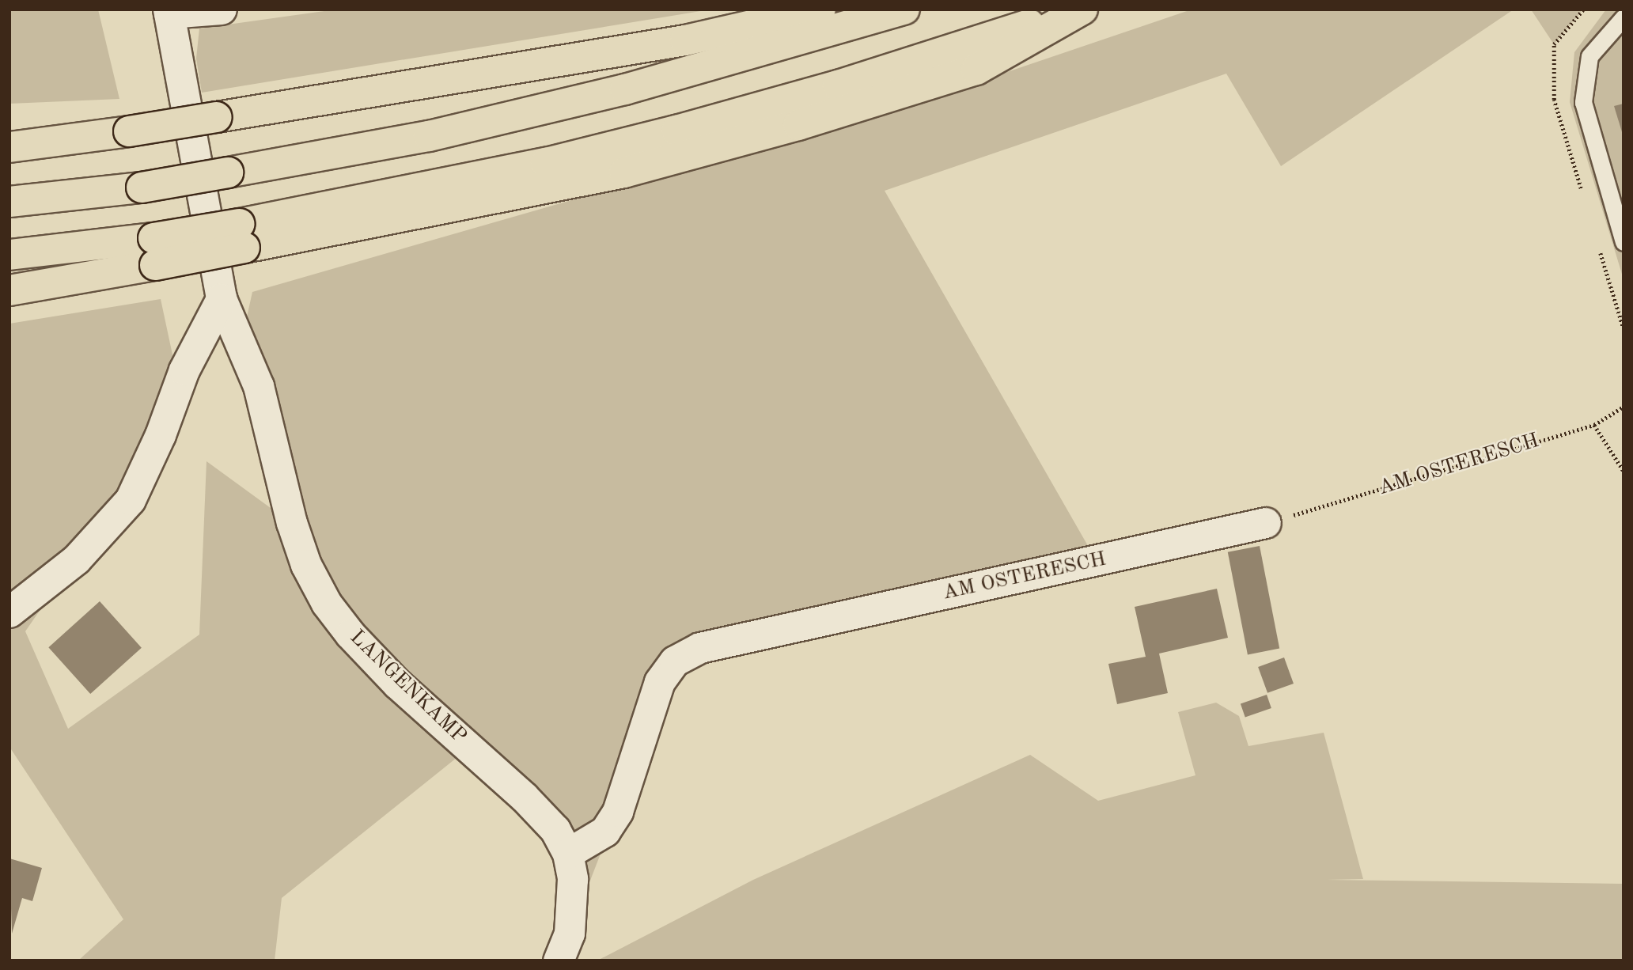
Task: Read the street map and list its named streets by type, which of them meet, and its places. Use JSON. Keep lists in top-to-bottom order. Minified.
{"streets":{"street":["AM OSTERESCH","LANGENKAMP"]},"crossings":[["AM OSTERESCH","LANGENKAMP"]]}
